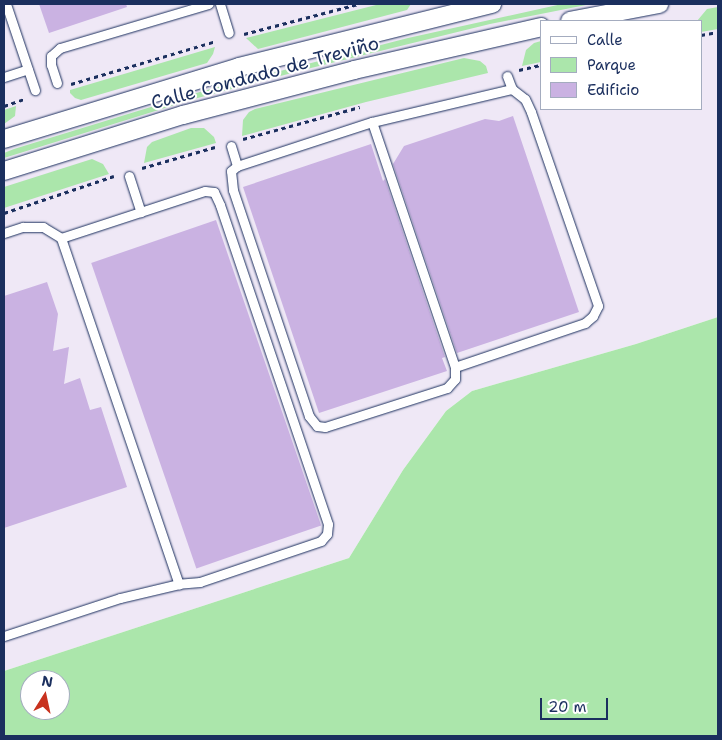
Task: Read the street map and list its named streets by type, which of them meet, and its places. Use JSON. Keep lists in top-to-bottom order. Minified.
{"streets":{"street":["Calle Condado de Treviño"]},"legend":["Calle","Parque","Edificio"],"scale_bar":"20 m","north":"top"}
